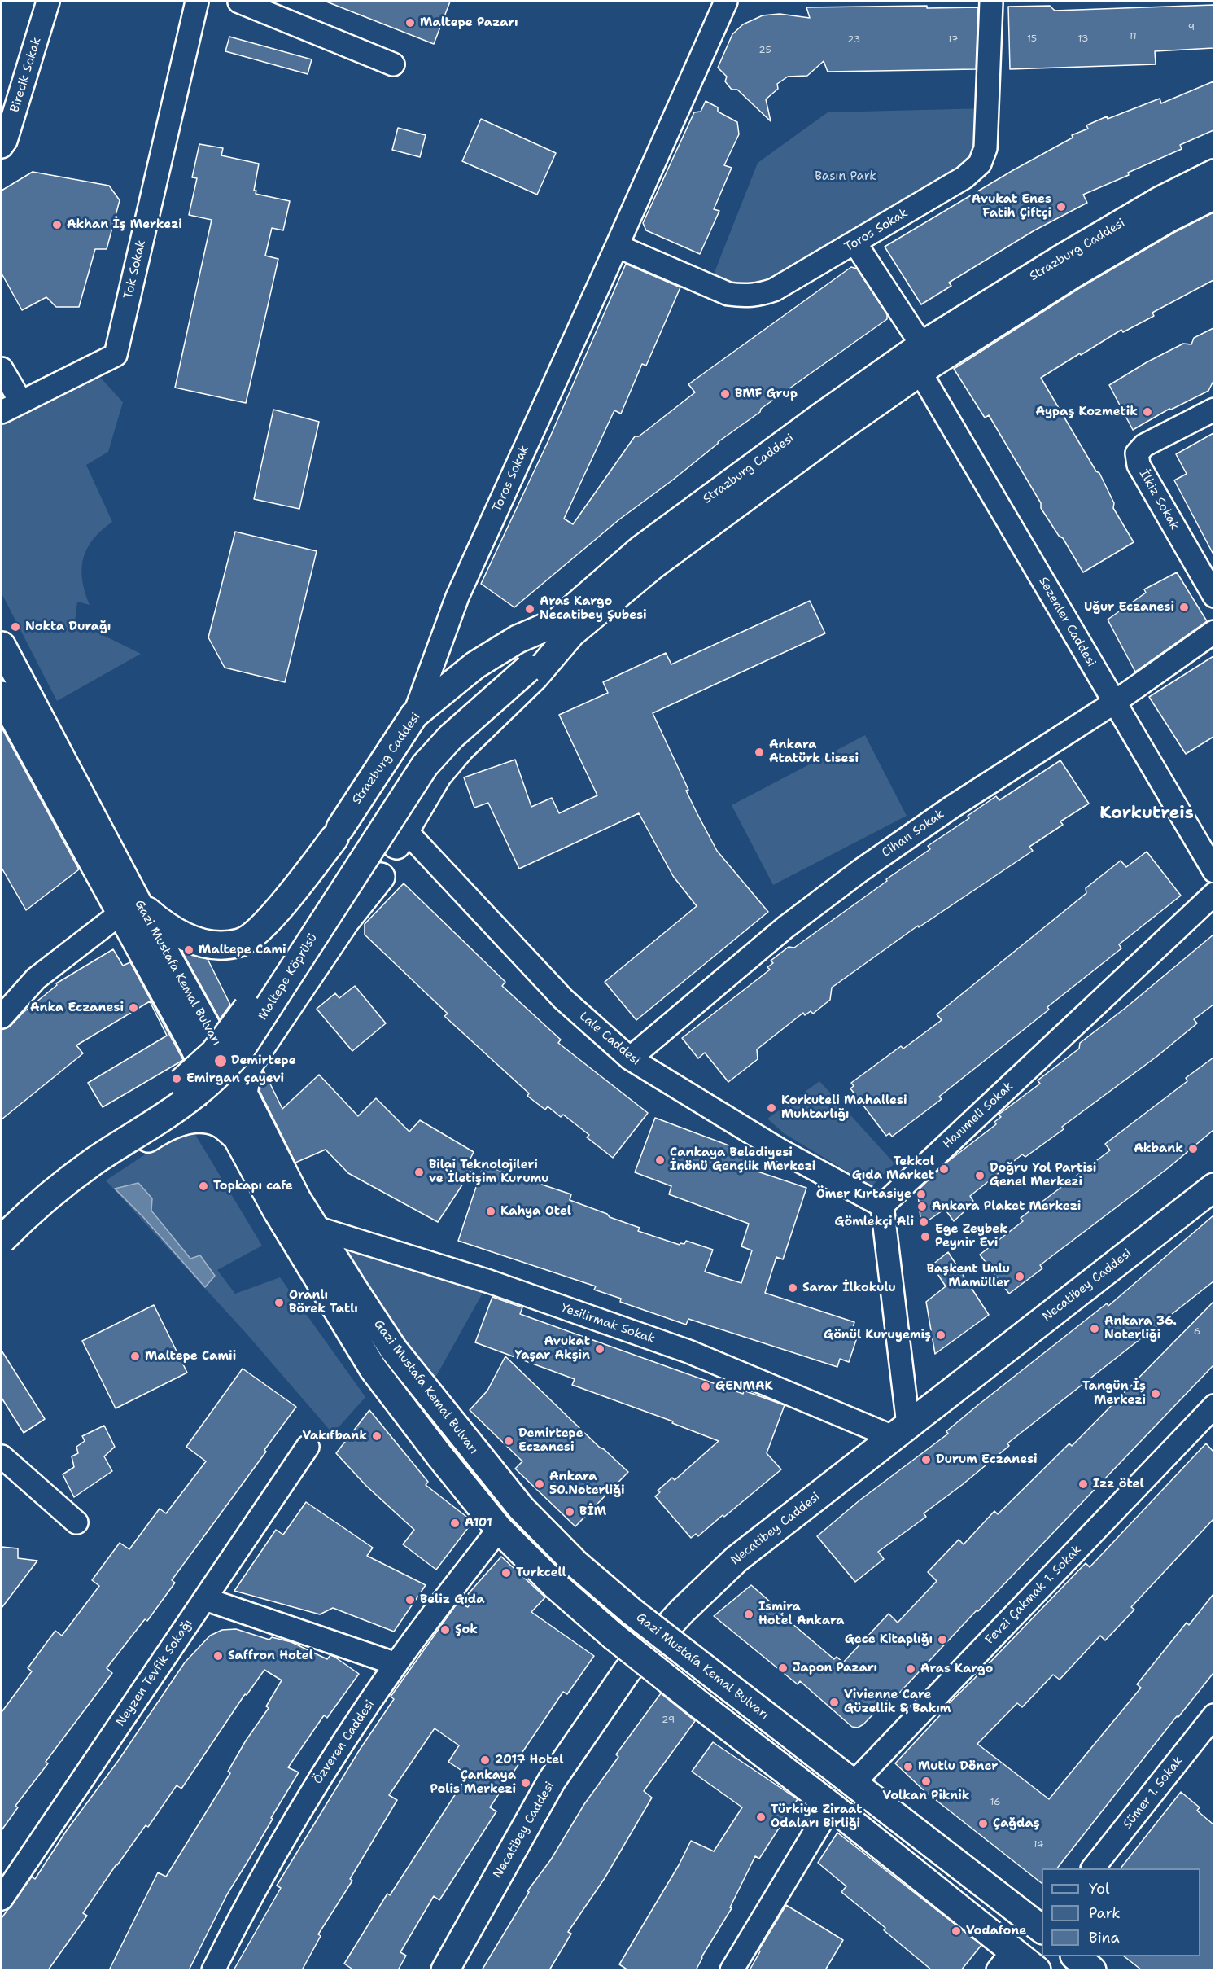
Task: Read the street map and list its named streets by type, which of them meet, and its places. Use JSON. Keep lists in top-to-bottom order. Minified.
{"streets":{"main road":["Strazburg Caddesi","Gazi Mustafa Kemal Bulvarı","Maltepe Köprüsü","Necatibey Caddesi"],"street":["Birecik Sokak","Toros Sokak","Tok Sokak","İlkiz Sokak","Sezenler Caddesi","Cihan Sokak","Lale Caddesi","Hanımeli Sokak","Yesilirmak Sokak","Fevzi Çakmak 1. Sokak","Neyzen Tevfik Sokağı","Özveren Caddesi","Sümer 1. Sokak"]},"crossings":[["Toros Sokak","Strazburg Caddesi"],["Strazburg Caddesi","Sezenler Caddesi"],["Strazburg Caddesi","Gazi Mustafa Kemal Bulvarı"],["Strazburg Caddesi","Lale Caddesi"],["Sezenler Caddesi","Cihan Sokak"],["Cihan Sokak","Lale Caddesi"],["Gazi Mustafa Kemal Bulvarı","Yesilirmak Sokak"],["Gazi Mustafa Kemal Bulvarı","Fevzi Çakmak 1. Sokak"],["Gazi Mustafa Kemal Bulvarı","Özveren Caddesi"],["Lale Caddesi","Hanımeli Sokak"],["Necatibey Caddesi","Yesilirmak Sokak"]],"districts":["Korkutreis"],"parks":["Basın Park"],"places":["Maltepe Pazarı","Avukat Enes Fatih Çiftçi","Akhan İş Merkezi","BMF Grup","Aypaş Kozmetik","Uğur Eczanesi","Aras Kargo Necatibey Şubesi","Nokta Durağı","Ankara Atatürk Lisesi","Maltepe Cami","Anka Eczanesi","Demirtepe","Emirgan çayevi","Korkuteli Mahallesi Muhtarlığı","Akbank","Çankaya Belediyesi İnönü Gençlik Merkezi","Tekkol Gıda Market","Bilgi Teknolojileri ve İletişim Kurumu","Doğru Yol Partisi Genel Merkezi","Topkapı cafe","Ömer Kırtasiye","Ankara Plaket Merkezi","Kahya Otel","Gömlekçi Ali","Ege Zeybek Peynir Evi","Başkent Unlu Mamüller","Sarar İlkokulu","Oranlı Börek Tatlı","Ankara 36. Noterliği","Gönül Kuruyemiş","Avukat Yaşar Akşin","Maltepe Camii","GENMAK","Tangün İş Merkezi","Vakıfbank","Demirtepe Eczanesi","Durum Eczanesi","Ankara 50.Noterliği","Izz ötel","BİM","A101","Turkcell","Beliz Gıda","Ismira Hotel Ankara","Şok","Gece Kitaplığı","Saffron Hotel","Japon Pazarı","Aras Kargo","Vivienne Care Güzellik & Bakım","2017 Hotel","Mutlu Döner","Volkan Piknik","Çankaya Polis Merkezi","Türkiye Ziraat Odaları Birliği","Çağdaş","Vodafone"],"house_numbers":["9","11","15","13","23","17","25","6","29","16","14"],"legend":["Yol","Park","Bina"]}
